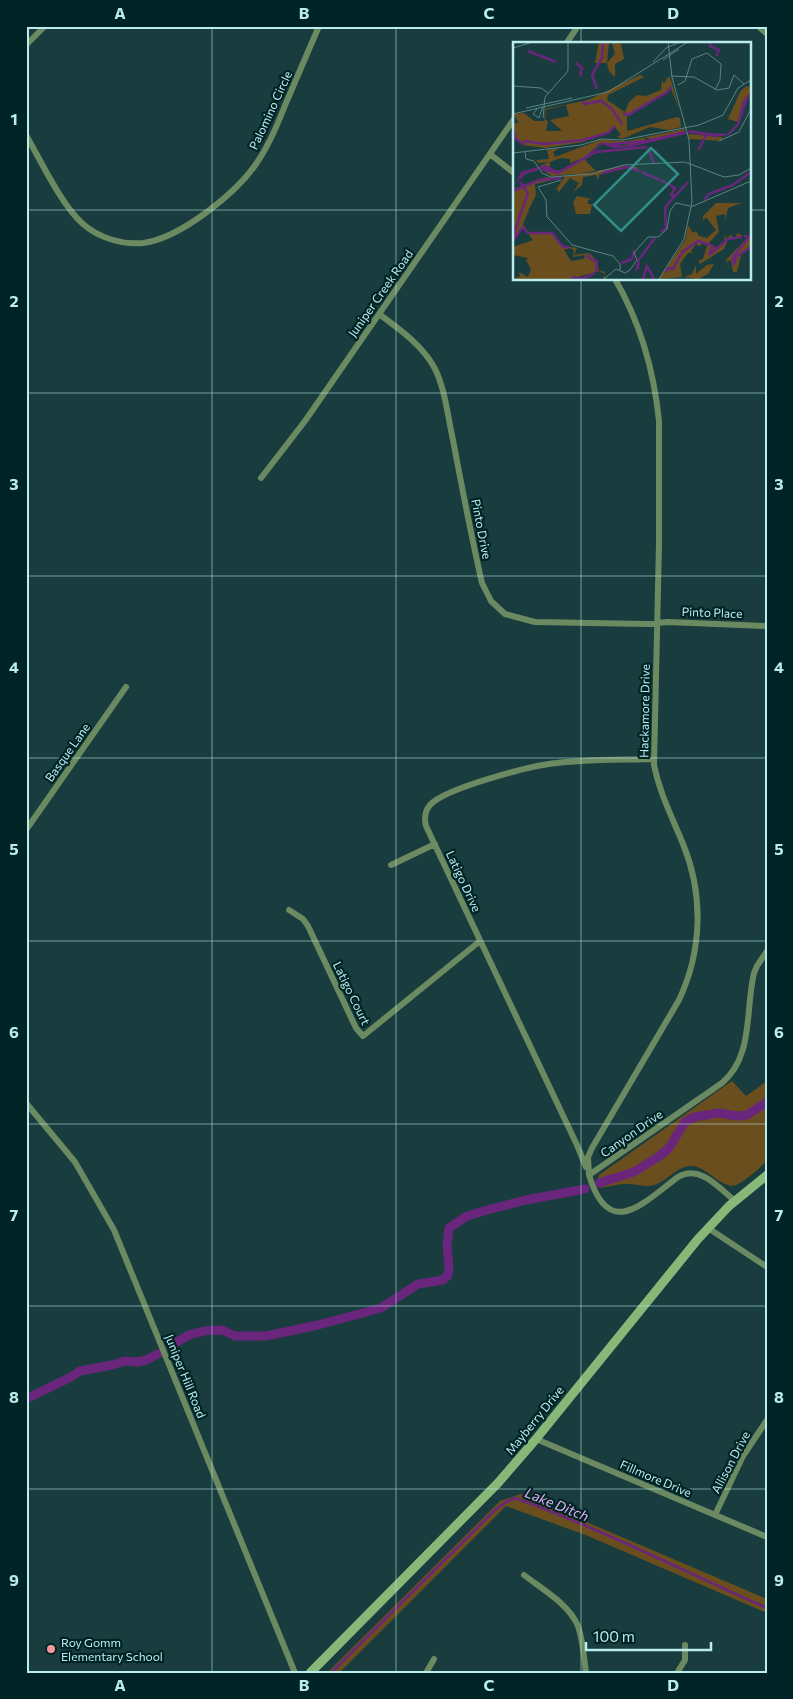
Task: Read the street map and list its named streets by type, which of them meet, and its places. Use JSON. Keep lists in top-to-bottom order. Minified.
{"streets":{"main road":["Mayberry Drive"],"street":["Palomino Circle","Juniper Creek Road","Pinto Drive","Pinto Place","Hackamore Drive","Basque Lane","Latigo Drive","Latigo Court","Canyon Drive","Juniper Hill Road","Allison Drive","Fillmore Drive"]},"crossings":[["Juniper Creek Road","Pinto Drive"],["Pinto Drive","Pinto Place"],["Pinto Drive","Hackamore Drive"],["Pinto Place","Hackamore Drive"],["Hackamore Drive","Latigo Drive"],["Hackamore Drive","Canyon Drive"],["Latigo Drive","Latigo Court"],["Latigo Drive","Canyon Drive"],["Mayberry Drive","Fillmore Drive"],["Allison Drive","Fillmore Drive"]],"water":["Lake Ditch"],"places":["Roy Gomm Elementary School"],"scale_bar":"100 m","grid":{"columns":["A","B","C","D"],"rows":["1","2","3","4","5","6","7","8","9"]}}
